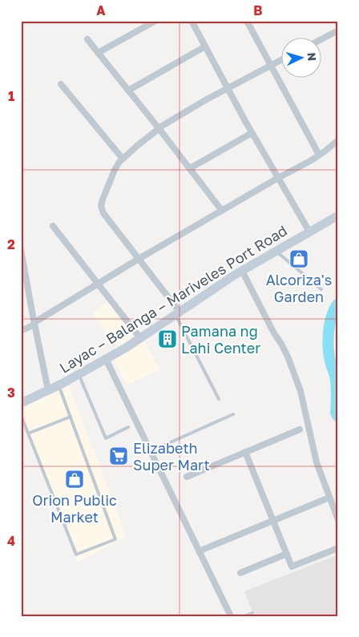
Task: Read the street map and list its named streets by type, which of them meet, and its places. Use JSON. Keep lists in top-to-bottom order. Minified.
{"streets":{"main road":["Layac – Balanga – Mariveles Port Road"]},"places":{"shop":["Alcoriza's Garden","Orion Public Market"],"building":["Pamana ng Lahi Center"],"supermarket":["Elizabeth Super Mart"]},"north":"right","grid":{"columns":["A","B"],"rows":["1","2","3","4"]}}
